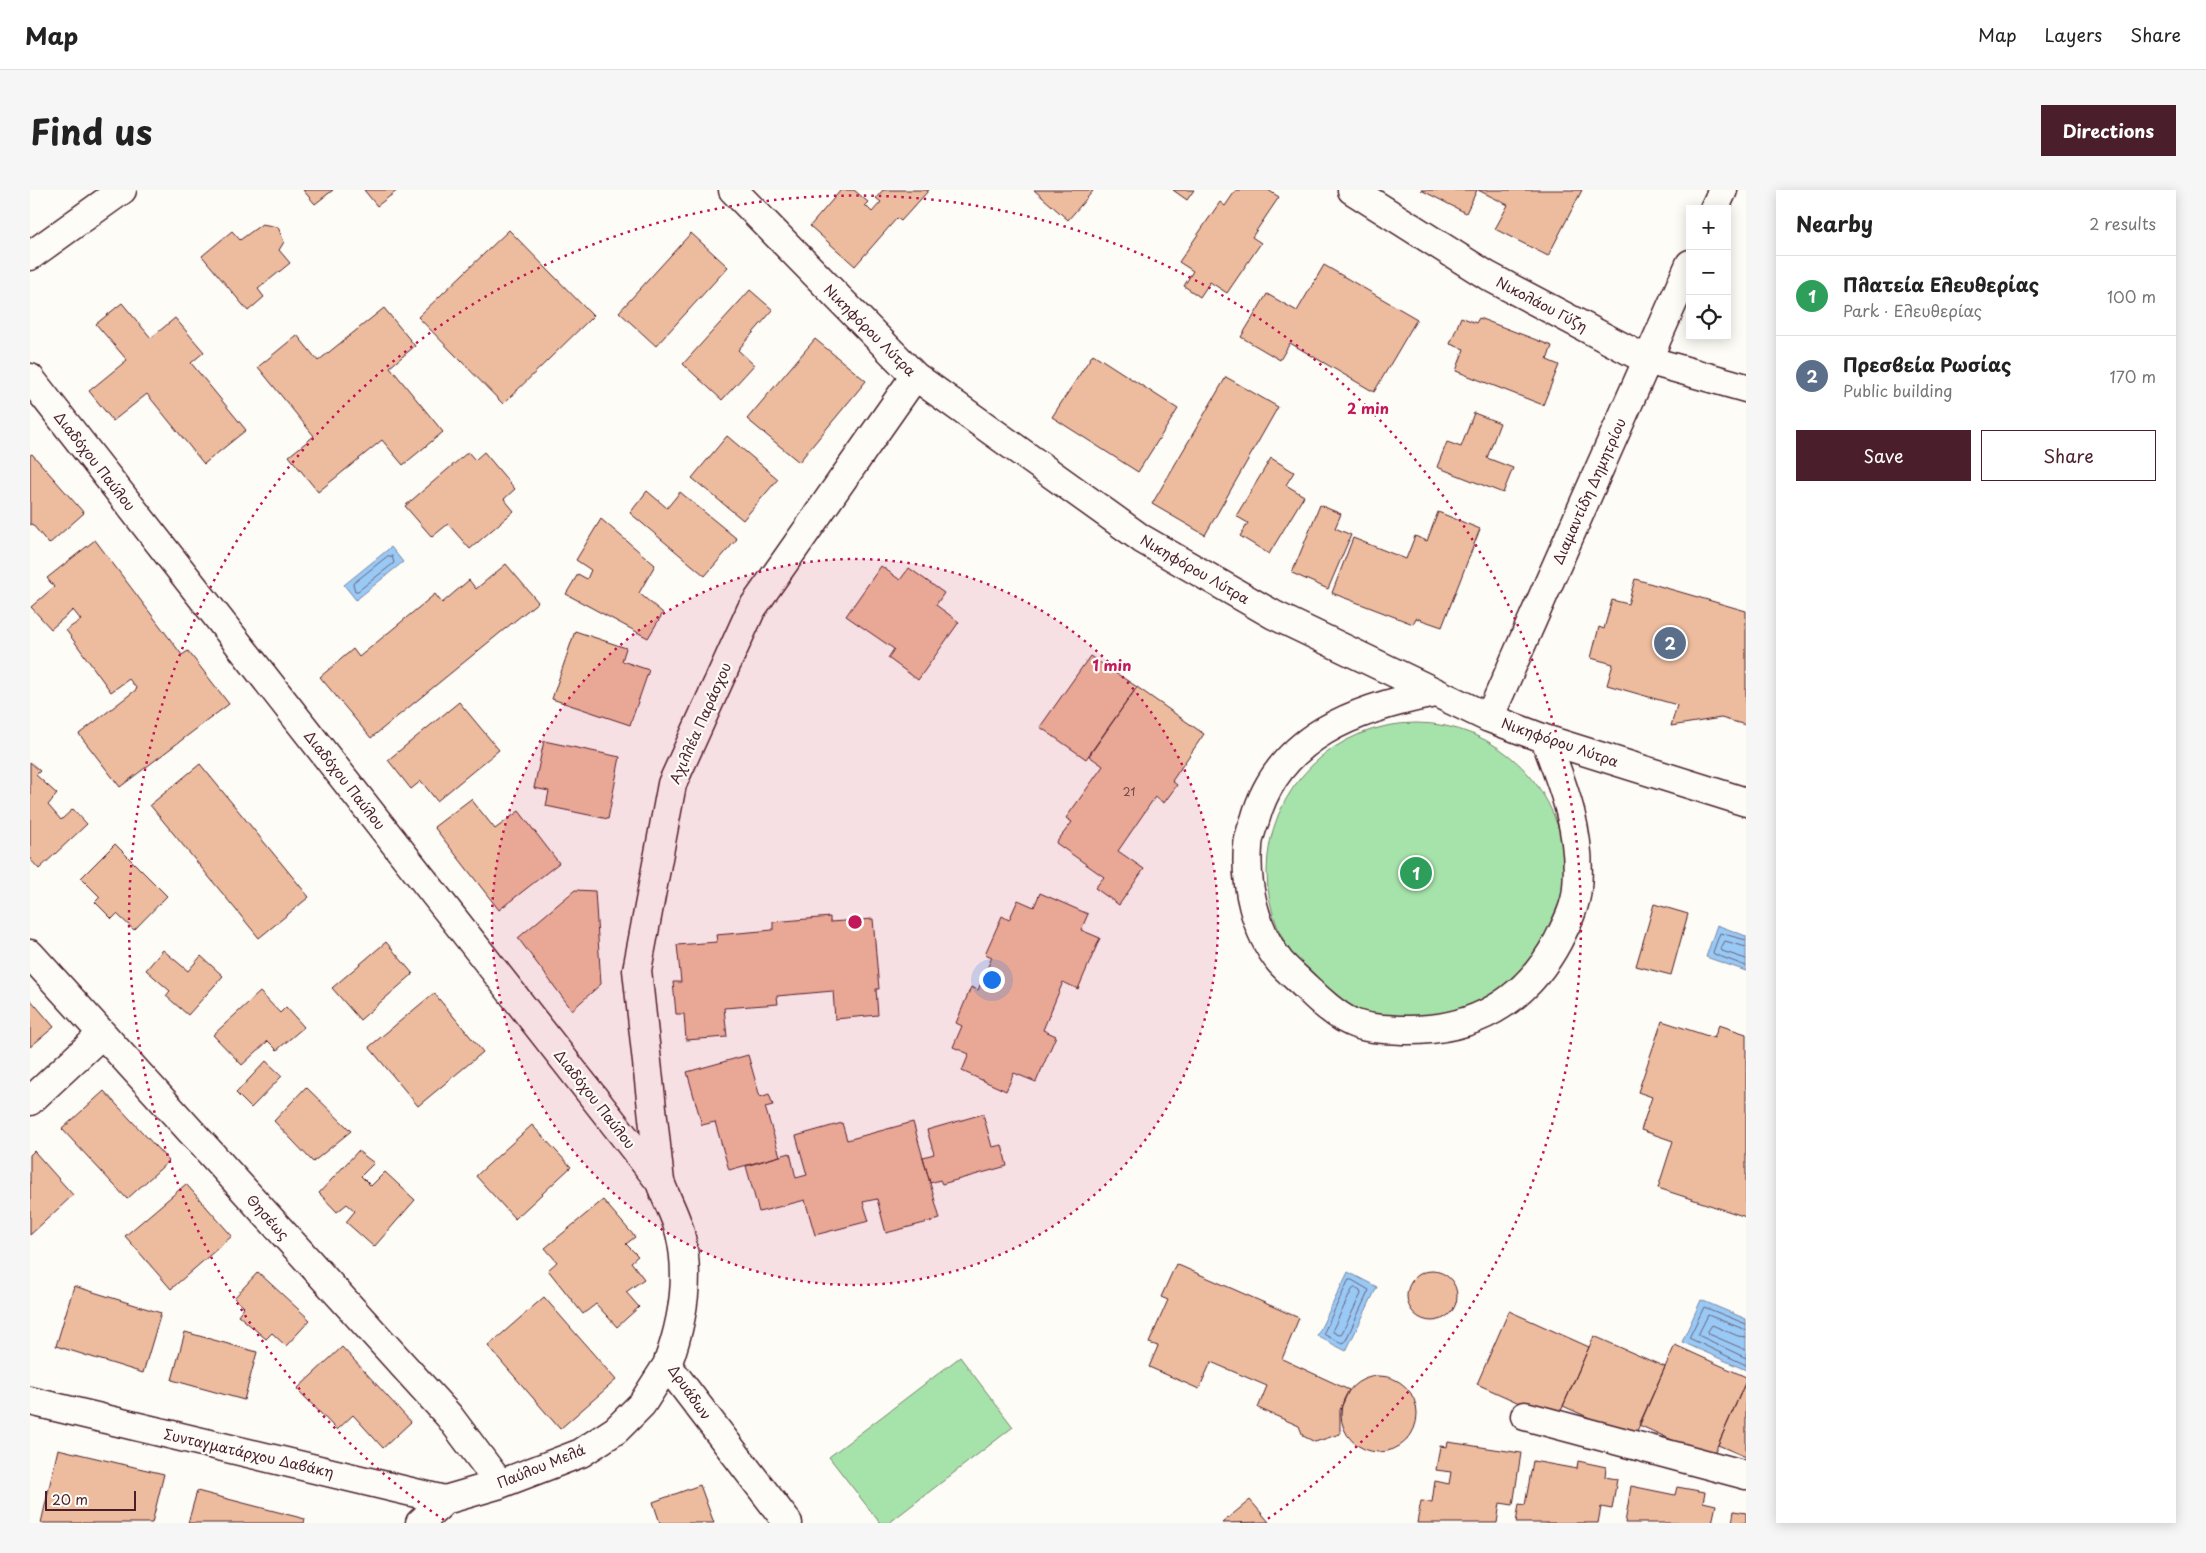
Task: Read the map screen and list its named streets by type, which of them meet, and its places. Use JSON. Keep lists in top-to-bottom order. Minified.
{"streets":{"street":["Νικολάου Γύζη","Νικηφόρου Λύτρα","Διαδόχου Παύλου","Διαμαντίδη Δημητρίου","Αχιλλέα Παράσχου","Θησέως","Δρυάδων","Συνταγματάρχου Δαβάκη","Παύλου Μελά"]},"crossings":[["Νικολάου Γύζη","Διαμαντίδη Δημητρίου"],["Νικηφόρου Λύτρα","Διαμαντίδη Δημητρίου"],["Νικηφόρου Λύτρα","Αχιλλέα Παράσχου"],["Διαδόχου Παύλου","Αχιλλέα Παράσχου"],["Διαδόχου Παύλου","Δρυάδων"],["Αχιλλέα Παράσχου","Δρυάδων"],["Θησέως","Παύλου Μελά"],["Δρυάδων","Παύλου Μελά"],["Συνταγματάρχου Δαβάκη","Παύλου Μελά"]],"house_numbers":["21"],"scale_bar":"20 m","page":{"header":"Map","nav":["Map","Layers","Share"],"title":"Find us","buttons":["Directions",["Save","Share"]],"heading":["Nearby","2 results"],"map_buttons":["+","−"],"list":[{"mark":"1","name":"Πλατεία Ελευθερίας","note":"Park · Ελευθερίας","value":"100 m"},{"mark":"2","name":"Πρεσβεία Ρωσίας","note":"Public building","value":"170 m"}],"pins":["2","1"],"scale":"20 m"},"rings":["2 min","1 min"]}
